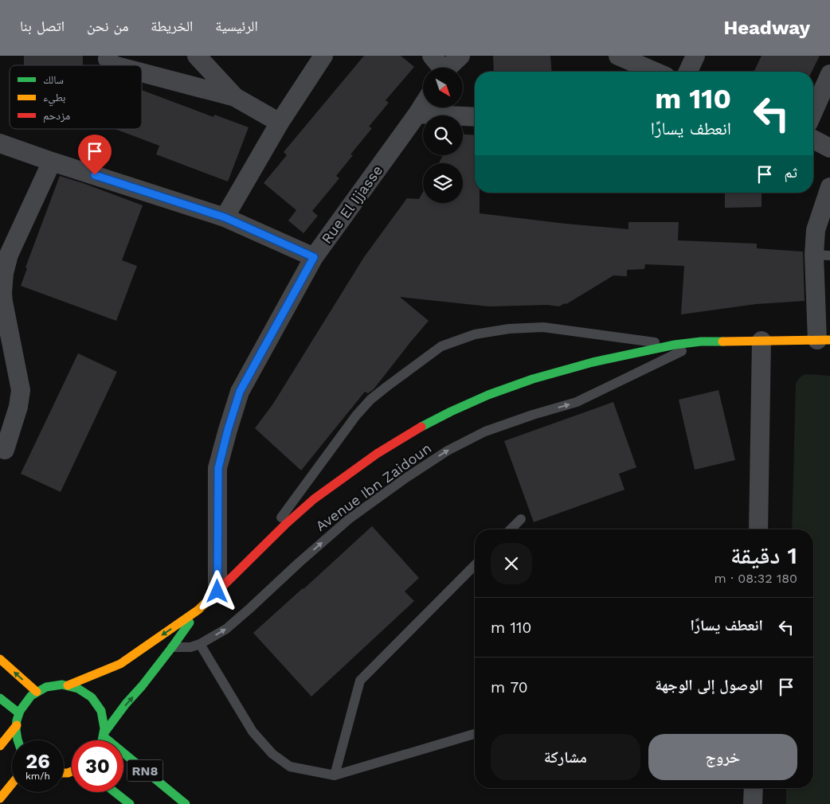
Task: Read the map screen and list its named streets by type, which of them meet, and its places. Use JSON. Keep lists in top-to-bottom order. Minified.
{"streets":{"street":["Rue El Ijjasse","Avenue Ibn Zaidoun","RN8"]},"crossings":[["Rue El Ijjasse","Avenue Ibn Zaidoun"],["Avenue Ibn Zaidoun","RN8"]],"legend":["سالك","بطيء","مزدحم"],"north":"bottom right","page":{"header":"Headway","nav":["الرئيسية","الخريطة","من نحن","اتصل بنا"],"turn":["110 m","انعطف يسارًا"],"then":"ثم","heading":["1 دقيقة","180 m · 08:32"],"list":[{"name":"انعطف يسارًا","value":"110 m"},{"name":"الوصول إلى الوجهة","value":"70 m"}],"buttons":["خروج","مشاركة"],"speed":"26 km/h","limit":"30"}}
